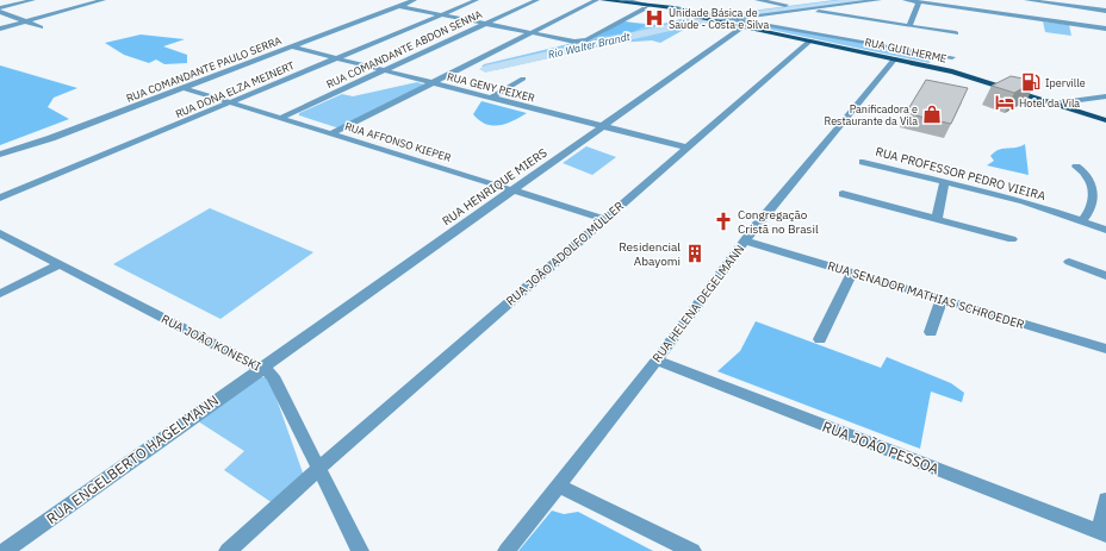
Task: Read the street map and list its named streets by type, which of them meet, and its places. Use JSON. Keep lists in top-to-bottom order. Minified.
{"streets":{"main road":["RUA GUILHERME"],"street":["RUA COMANDANTE ABDON SENNA","RUA COMANDANTE PAULO SERRA","RUA GENY PEIXER","RUA DONA ELZA MEINERT","RUA AFFONSO KIEPER","RUA PROFESSOR PEDRO VIEIRA","RUA HENRIQUE MIERS","RUA JOÃO ADOLFO MÜLLER","RUA SENADOR MATHIAS SCHROEDER","RUA HELENA DEGELMANN","RUA JOÃO KONESKI","RUA JOÃO PESSOA","RUA ENGELBERTO HAGELMANN"]},"crossings":[["RUA COMANDANTE ABDON SENNA","RUA GENY PEIXER"],["RUA COMANDANTE ABDON SENNA","RUA AFFONSO KIEPER"],["RUA GUILHERME","RUA HENRIQUE MIERS"],["RUA GUILHERME","RUA JOÃO ADOLFO MÜLLER"],["RUA GUILHERME","RUA HELENA DEGELMANN"],["RUA COMANDANTE PAULO SERRA","RUA GENY PEIXER"],["RUA COMANDANTE PAULO SERRA","RUA AFFONSO KIEPER"],["RUA GENY PEIXER","RUA DONA ELZA MEINERT"],["RUA GENY PEIXER","RUA HENRIQUE MIERS"],["RUA GENY PEIXER","RUA JOÃO ADOLFO MÜLLER"],["RUA DONA ELZA MEINERT","RUA AFFONSO KIEPER"],["RUA AFFONSO KIEPER","RUA HENRIQUE MIERS"],["RUA AFFONSO KIEPER","RUA JOÃO ADOLFO MÜLLER"],["RUA HENRIQUE MIERS","RUA JOÃO KONESKI"],["RUA HENRIQUE MIERS","RUA ENGELBERTO HAGELMANN"],["RUA JOÃO ADOLFO MÜLLER","RUA JOÃO KONESKI"],["RUA SENADOR MATHIAS SCHROEDER","RUA HELENA DEGELMANN"],["RUA HELENA DEGELMANN","RUA JOÃO PESSOA"],["RUA JOÃO KONESKI","RUA ENGELBERTO HAGELMANN"]],"water":["Rio Walter Brandt"],"places":{"hospital":["Unidade Básica de Saúde - Costa e Silva"],"fuel station":["Iperville"],"hotel":["Hotel da Vila"],"shop":["Panificadora e Restaurante da Vila"],"church":["Congregação Cristã no Brasil"],"building":["Residencial Abayomi"]}}
